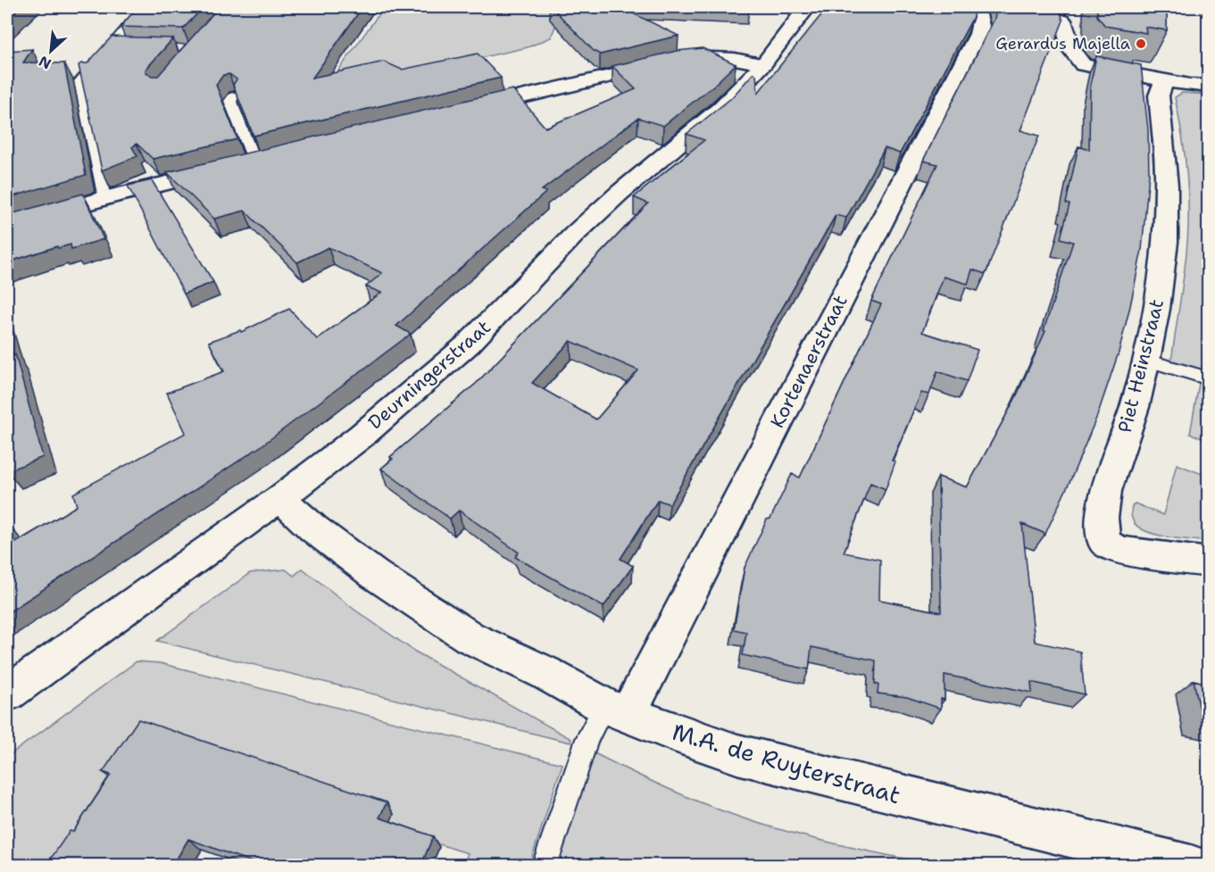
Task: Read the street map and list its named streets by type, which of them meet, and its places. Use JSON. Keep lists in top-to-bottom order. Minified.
{"streets":{"street":["Kortenaerstraat","Piet Heinstraat","Deurningerstraat","M.A. de Ruyterstraat"]},"crossings":[["Kortenaerstraat","M.A. de Ruyterstraat"],["Deurningerstraat","M.A. de Ruyterstraat"]],"places":["Gerardus Majella"],"north":"bottom left"}
